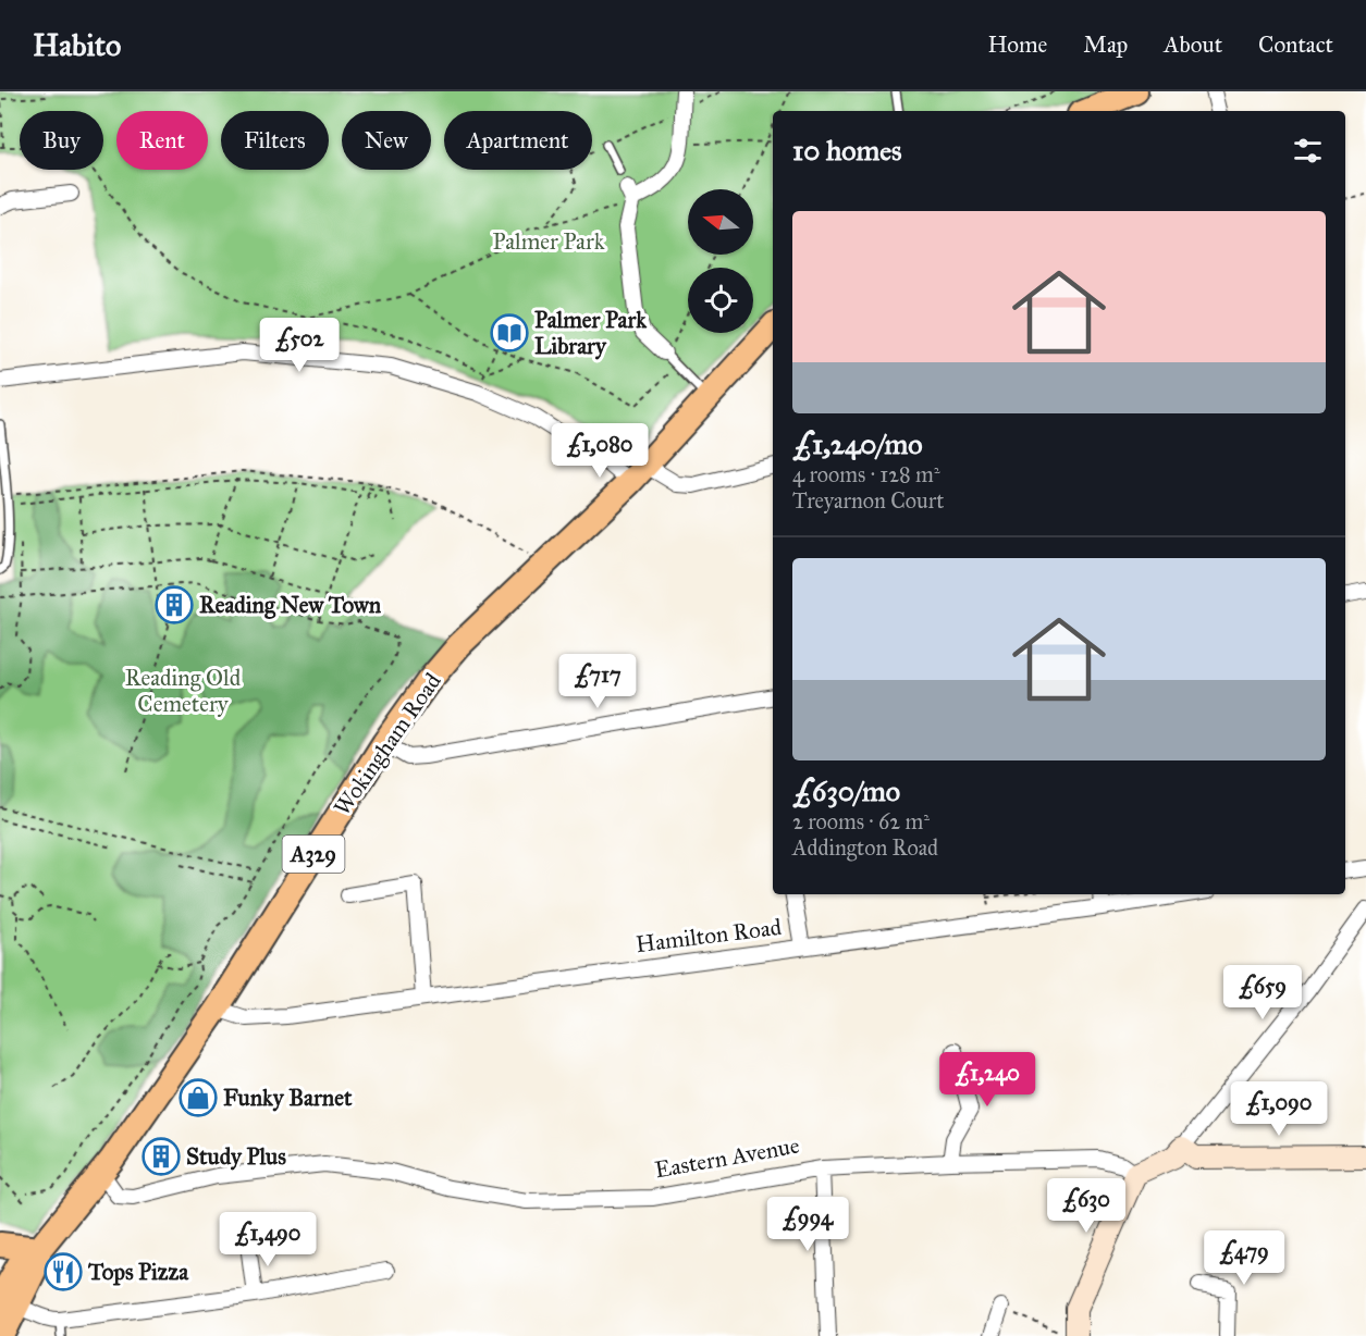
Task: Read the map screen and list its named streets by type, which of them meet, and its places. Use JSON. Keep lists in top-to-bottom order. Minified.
{"streets":{"main road":["Wokingham Road","A329"],"street":["Hamilton Road","Eastern Avenue"]},"crossings":[["Wokingham Road","Hamilton Road"],["Wokingham Road","Eastern Avenue"]],"parks":["Palmer Park","Reading Old Cemetery"],"places":{"library":["Palmer Park Library"],"building":["Reading New Town","Study Plus"],"shop":["Funky Barnet"],"restaurant":["Tops Pizza"]},"north":"left","page":{"header":"Habito","nav":["Home","Map","About","Contact"],"chip":["Buy","Rent","Filters","New","Apartment"],"heading":"10 homes","list":[{"name":"£1,240/mo","note":"4 rooms · 128 m² · Treyarnon Court"},{"name":"£630/mo","note":"2 rooms · 62 m² · Addington Road"}],"price":["£502","£1,080","£717","£659","£1,240","£1,090","£630","£994","£1,490","£479"]}}
